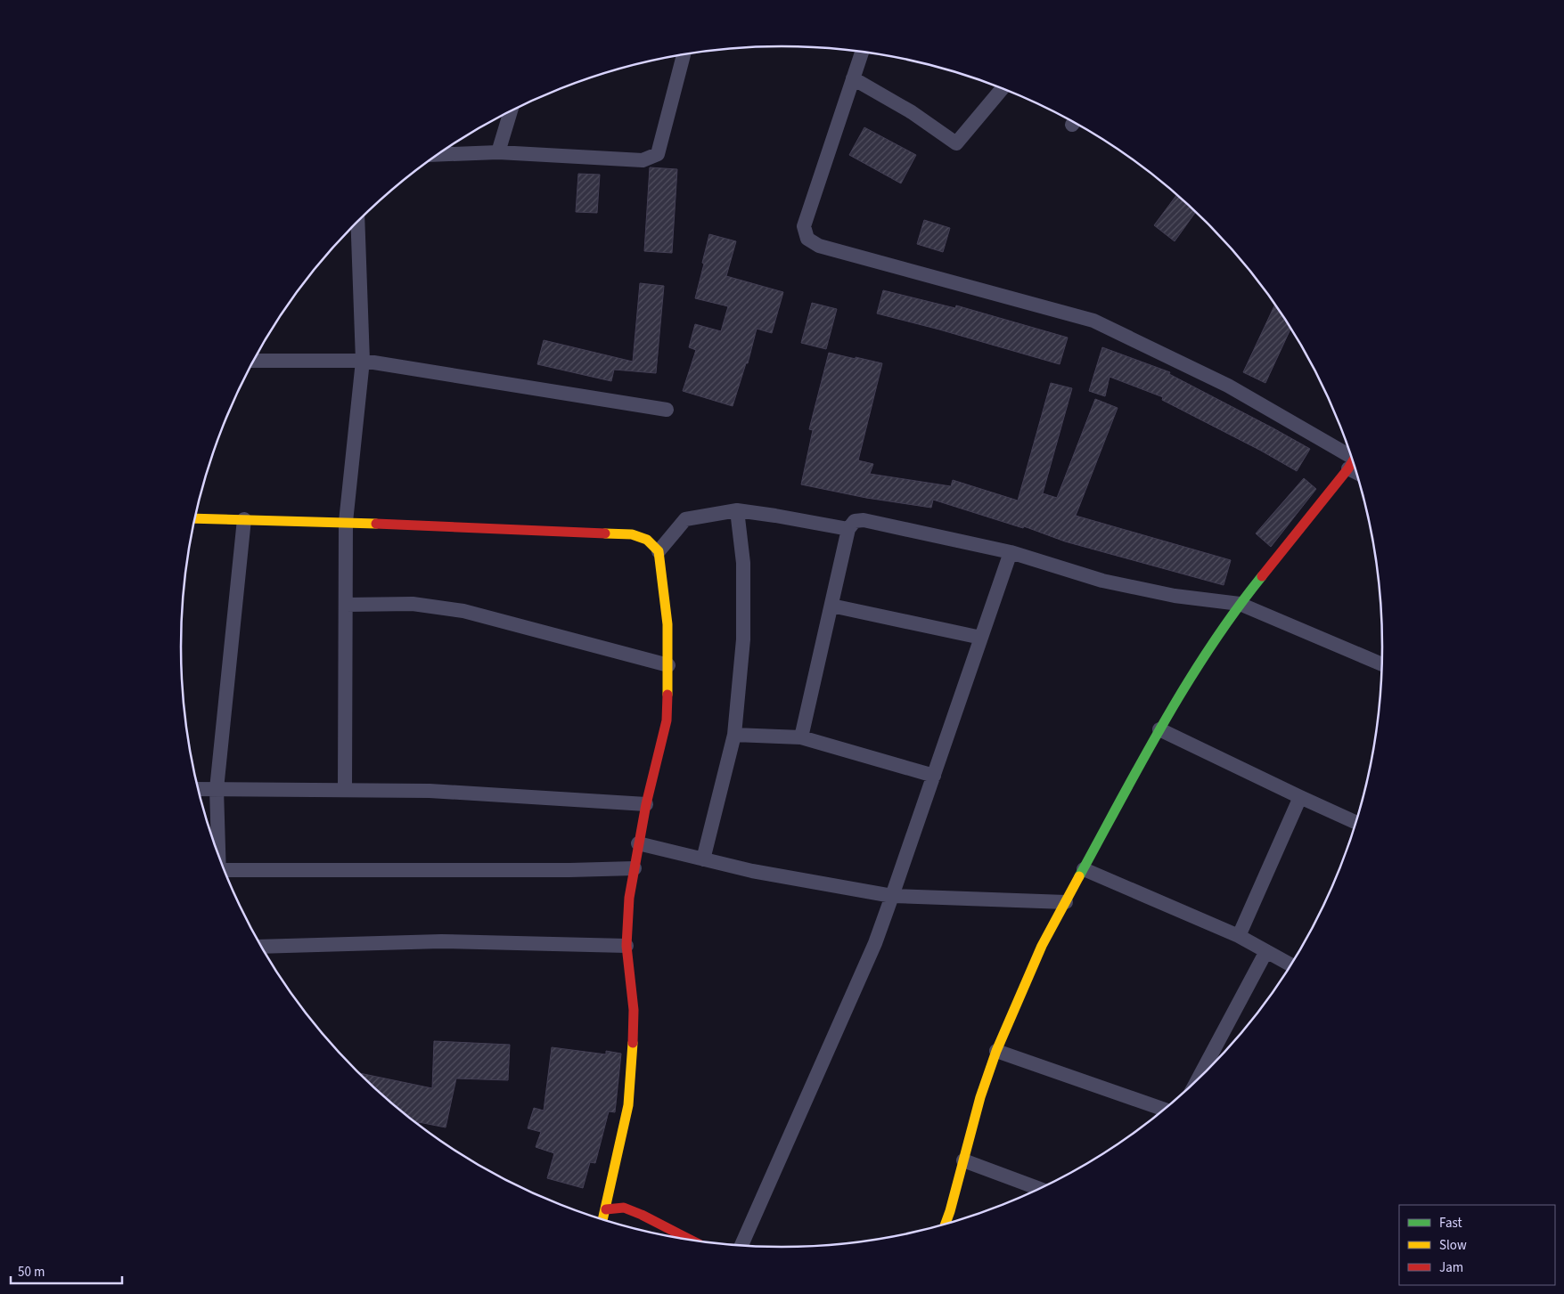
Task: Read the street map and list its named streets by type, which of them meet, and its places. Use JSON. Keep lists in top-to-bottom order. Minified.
{"legend":["Fast","Slow","Jam"],"scale_bar":"50 m"}
